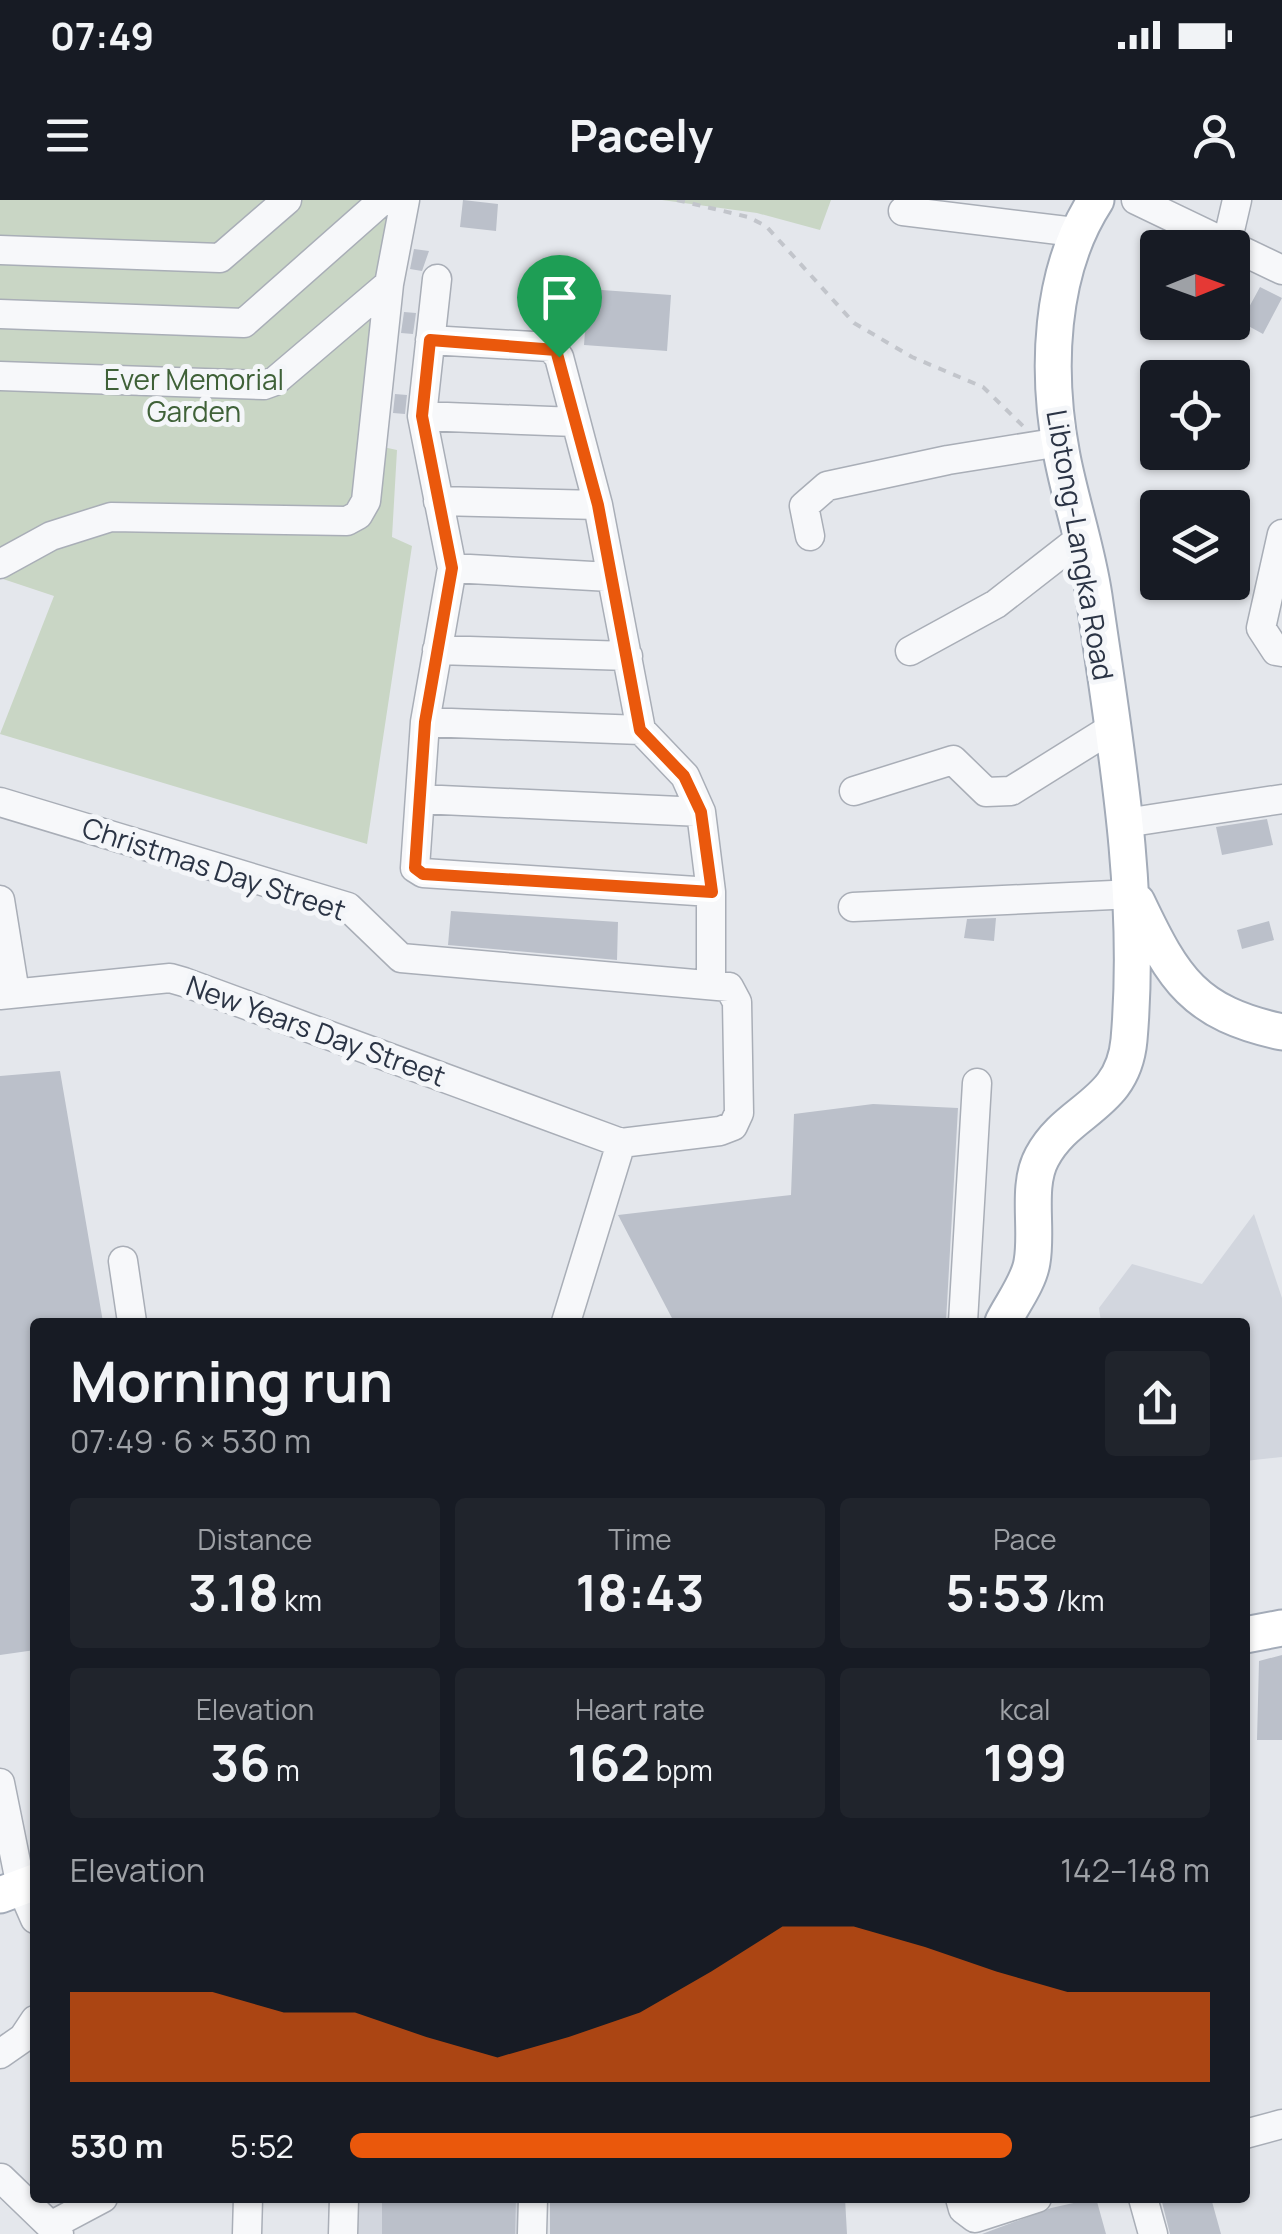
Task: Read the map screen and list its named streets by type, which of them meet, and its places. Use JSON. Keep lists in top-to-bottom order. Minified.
{"streets":{"main road":["Libtong-Langka Road"],"street":["Christmas Day Street","New Years Day Street"]},"parks":["Ever Memorial Garden"],"north":"right","page":{"status":"07:49","header":"Pacely","heading":["Morning run","07:49 · 6 × 530 m"],"stats":[["Distance","3.18 km"],["Time","18:43"],["Pace","5:53 /km"],["Elevation","36 m"],["Heart rate","162 bpm"],["kcal","199"]],"chart":["Elevation","142–148 m"],"list":[{"name":"530 m","note":"5:52"}]}}
